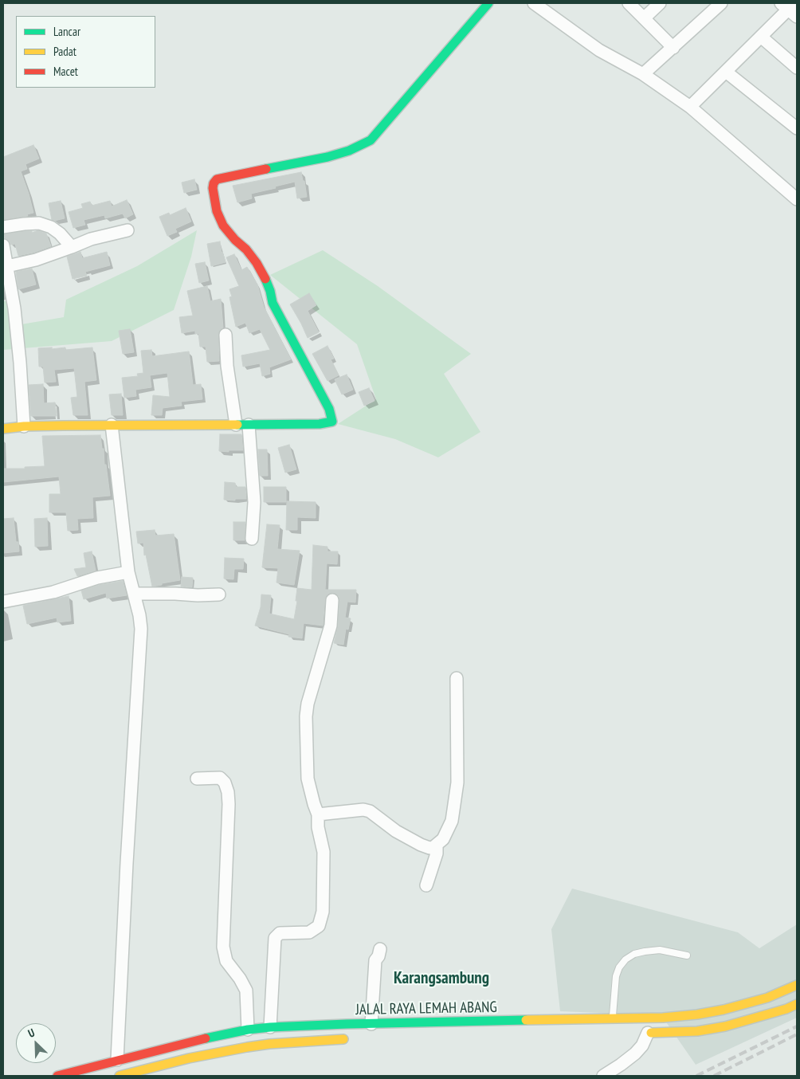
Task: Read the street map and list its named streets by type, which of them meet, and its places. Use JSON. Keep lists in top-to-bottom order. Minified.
{"streets":{"main road":["JALAL RAYA LEMAH ABANG"]},"districts":["Karangsambung"],"legend":["Lancar","Padat","Macet"],"north":"top left"}
